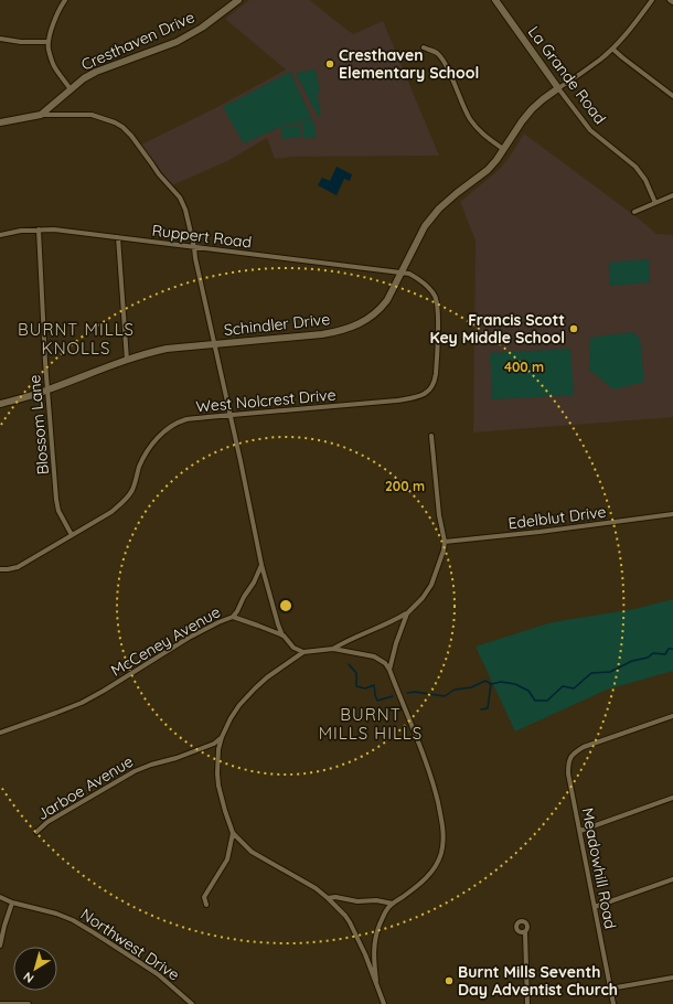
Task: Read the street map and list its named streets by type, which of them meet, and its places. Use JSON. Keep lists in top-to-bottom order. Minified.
{"streets":{"street":["Cresthaven Drive","La Grande Road","Ruppert Road","Schindler Drive","West Nolcrest Drive","Blossom Lane","Edelblut Drive","McCeney Avenue","Jarboe Avenue","Meadowhill Road","Northwest Drive"]},"crossings":[["La Grande Road","Schindler Drive"],["Ruppert Road","Schindler Drive"],["Ruppert Road","West Nolcrest Drive"],["Ruppert Road","Blossom Lane"],["Schindler Drive","West Nolcrest Drive"],["Schindler Drive","Blossom Lane"],["West Nolcrest Drive","Blossom Lane"]],"districts":["BURNT MILLS KNOLLS","BURNT MILLS HILLS"],"places":["Cresthaven Elementary School","Francis Scott Key Middle School","Burnt Mills Seventh Day Adventist Church"],"north":"bottom left","rings":["400 m","200 m"]}
